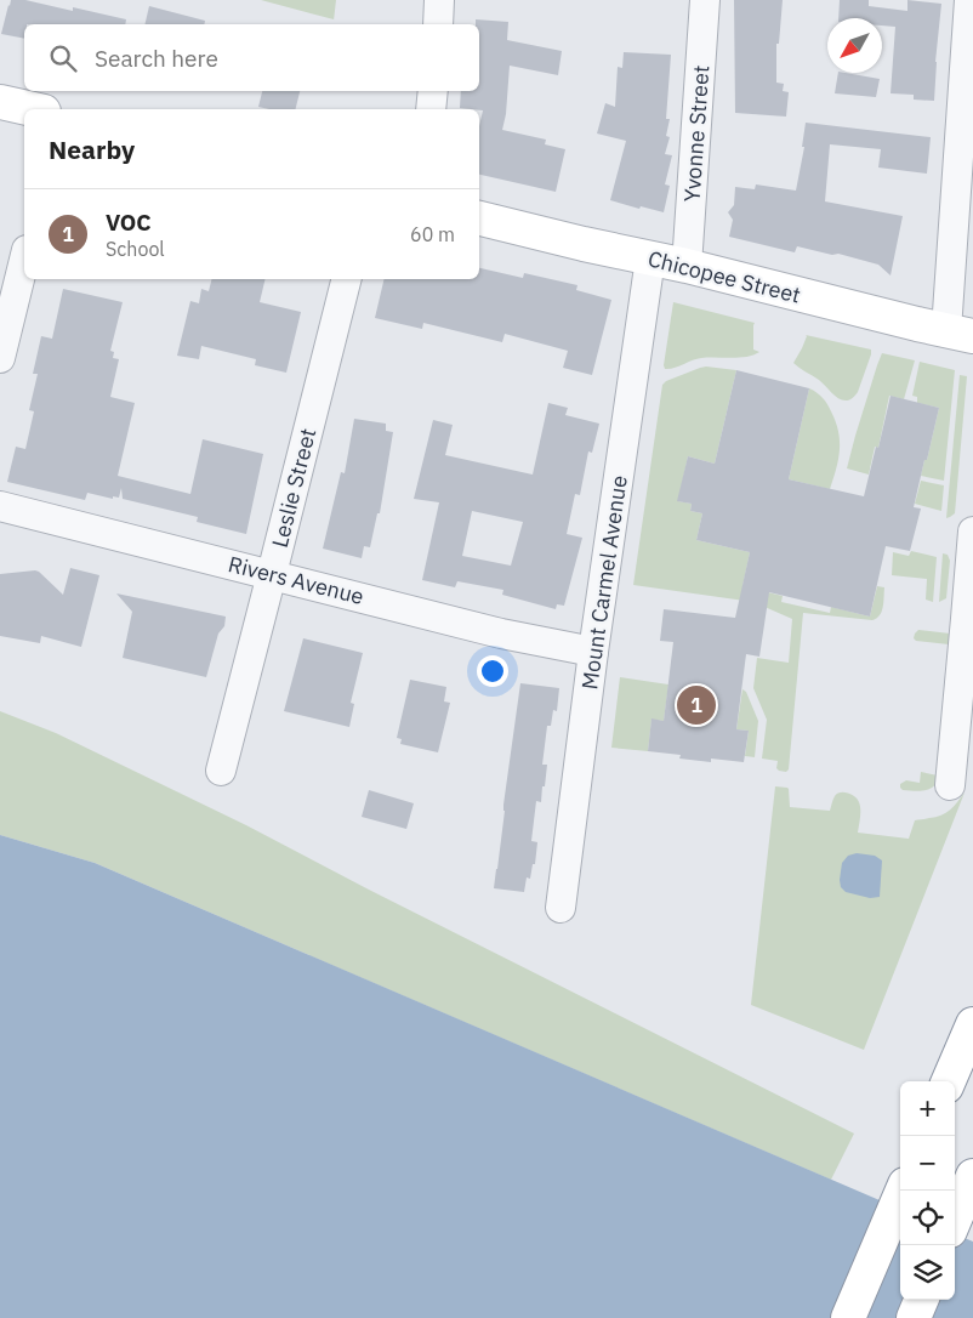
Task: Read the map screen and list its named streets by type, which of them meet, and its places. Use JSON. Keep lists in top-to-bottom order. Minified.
{"streets":{"main road":["Chicopee Street"],"street":["Yvonne Street","Leslie Street","Rivers Avenue","Mount Carmel Avenue"]},"crossings":[["Yvonne Street","Chicopee Street"],["Chicopee Street","Mount Carmel Avenue"],["Leslie Street","Rivers Avenue"],["Rivers Avenue","Mount Carmel Avenue"]],"north":"bottom left","page":{"search":"Search here","heading":"Nearby","list":[{"mark":"1","name":"VOC","note":"School","value":"60 m"}],"pins":"1","map_buttons":["+","−"]}}
